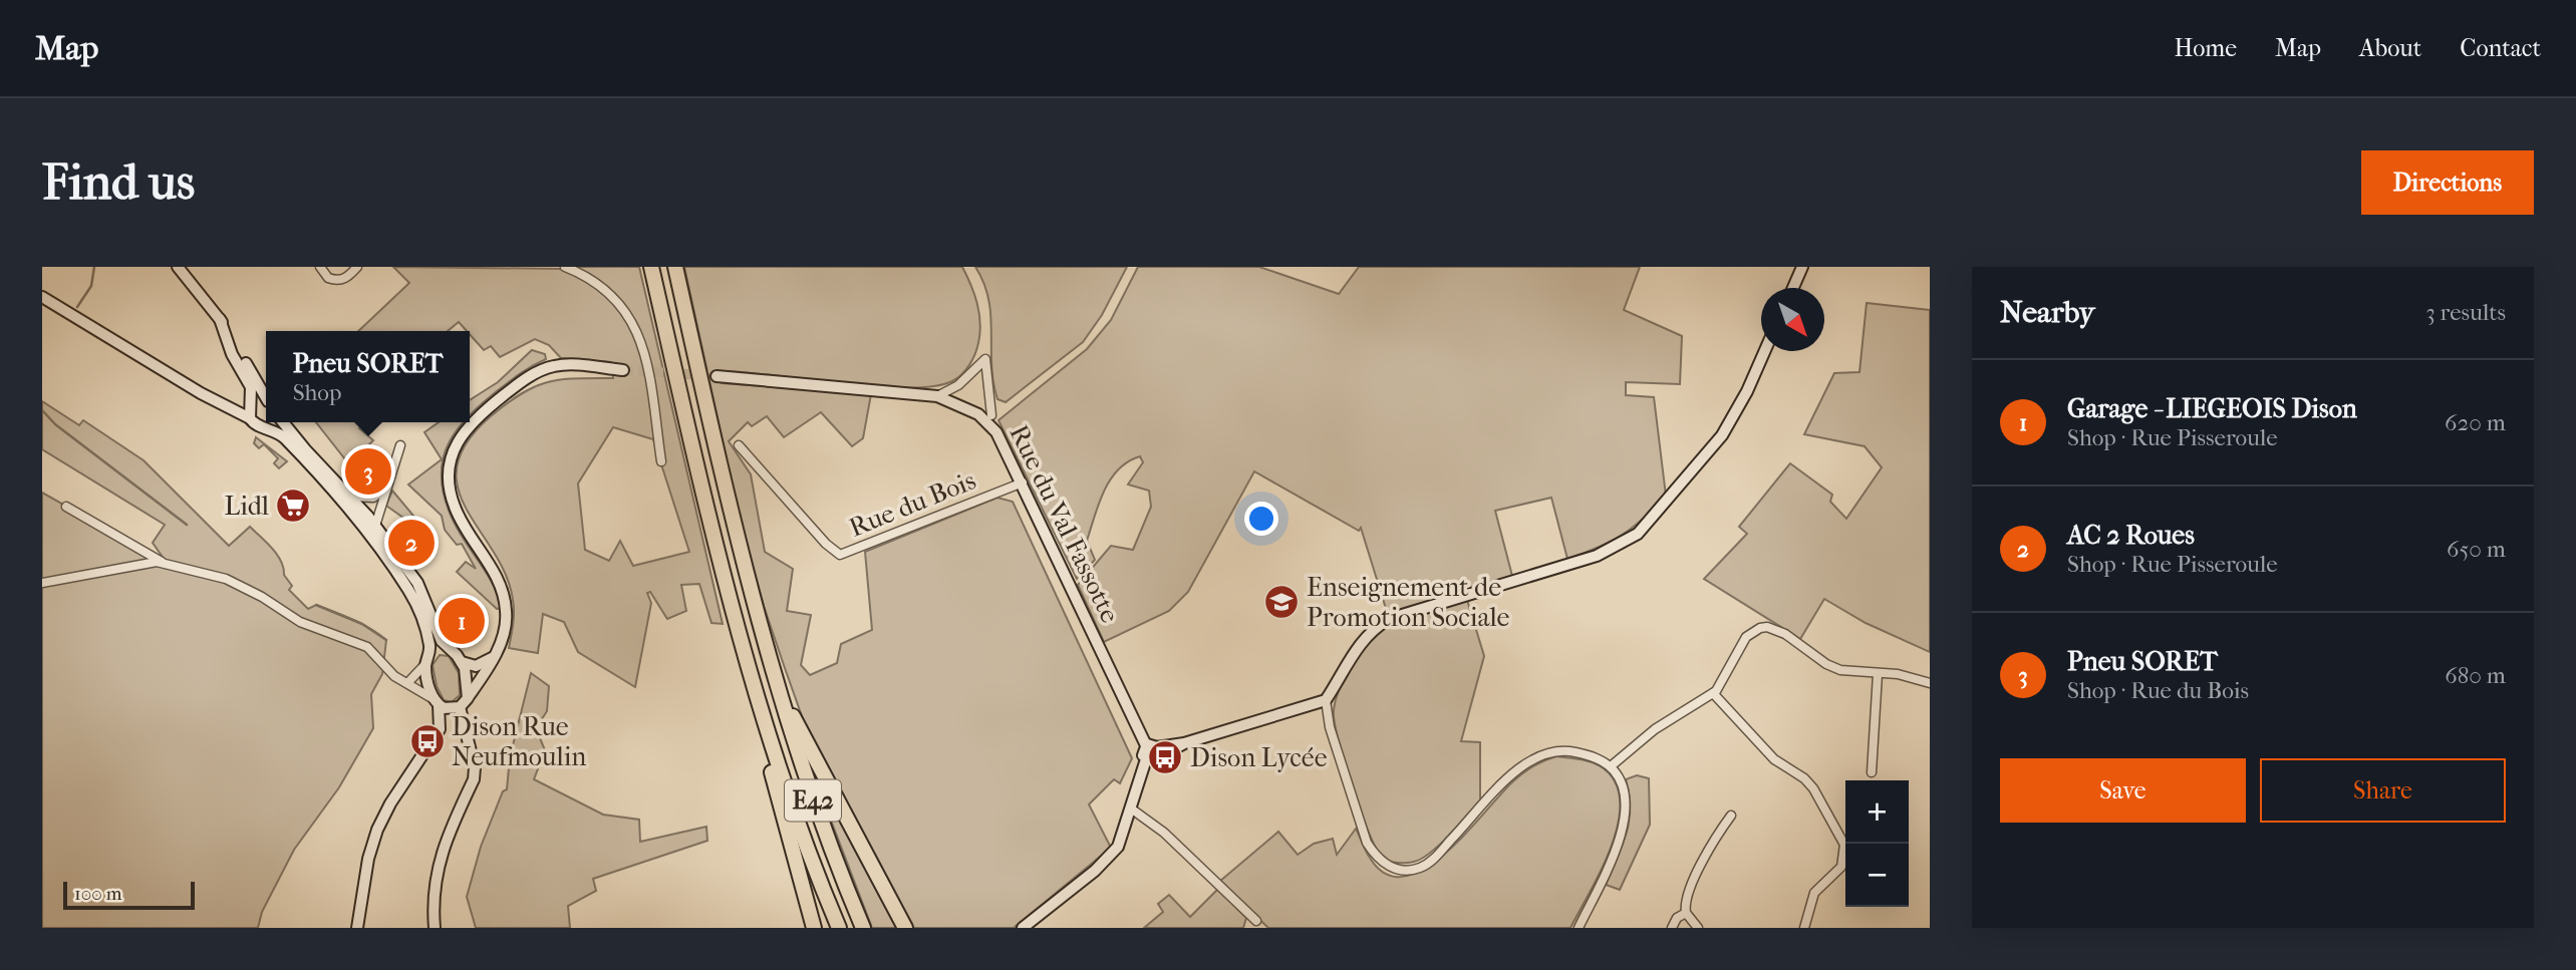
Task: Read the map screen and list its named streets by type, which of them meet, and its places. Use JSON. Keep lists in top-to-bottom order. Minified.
{"streets":{"highway":["E42"],"street":["Rue du Bois","Rue du Val Fassotte"]},"crossings":[["Rue du Bois","Rue du Val Fassotte"]],"places":{"supermarket":["Lidl"],"school or university":["Enseignement de Promotion Sociale"],"bus stop":["Dison Rue Neufmoulin","Dison Lycée"]},"scale_bar":"100 m","north":"bottom right","page":{"header":"Map","nav":["Home","Map","About","Contact"],"buttons":["Directions",["Save","Share"]],"title":"Find us","heading":["Nearby","3 results"],"popup":["Pneu SORET","Shop"],"list":[{"mark":"1","name":"Garage - LIEGEOIS Dison","note":"Shop · Rue Pisseroule","value":"620 m"},{"mark":"2","name":"AC 2 Roues","note":"Shop · Rue Pisseroule","value":"650 m"},{"mark":"3","name":"Pneu SORET","note":"Shop · Rue du Bois","value":"680 m"}],"pins":["3","2","1"],"map_buttons":["+","−"],"scale":"100 m"}}
